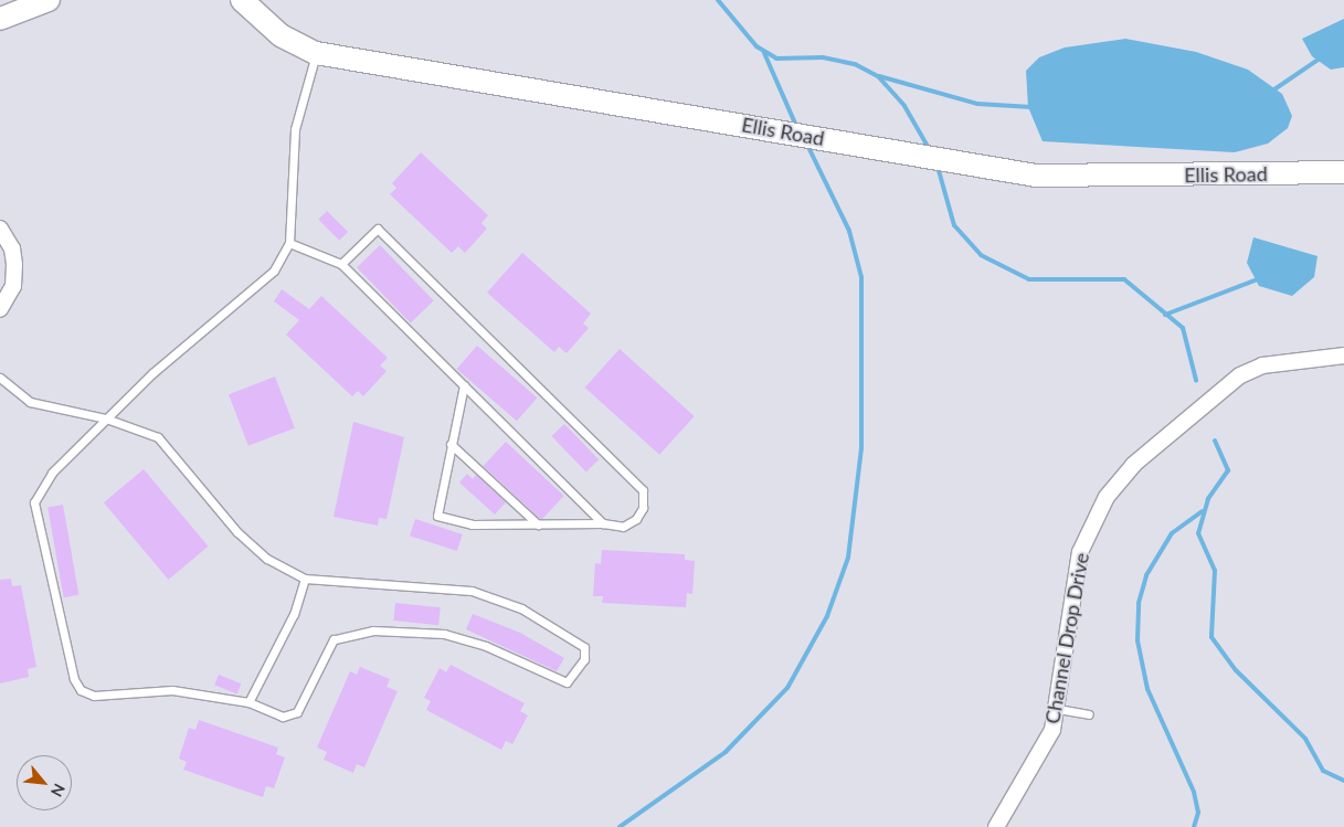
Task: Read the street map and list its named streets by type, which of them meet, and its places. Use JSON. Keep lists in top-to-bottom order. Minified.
{"streets":{"main road":["Ellis Road"],"street":["Channel Drop Drive"]},"north":"bottom right"}
